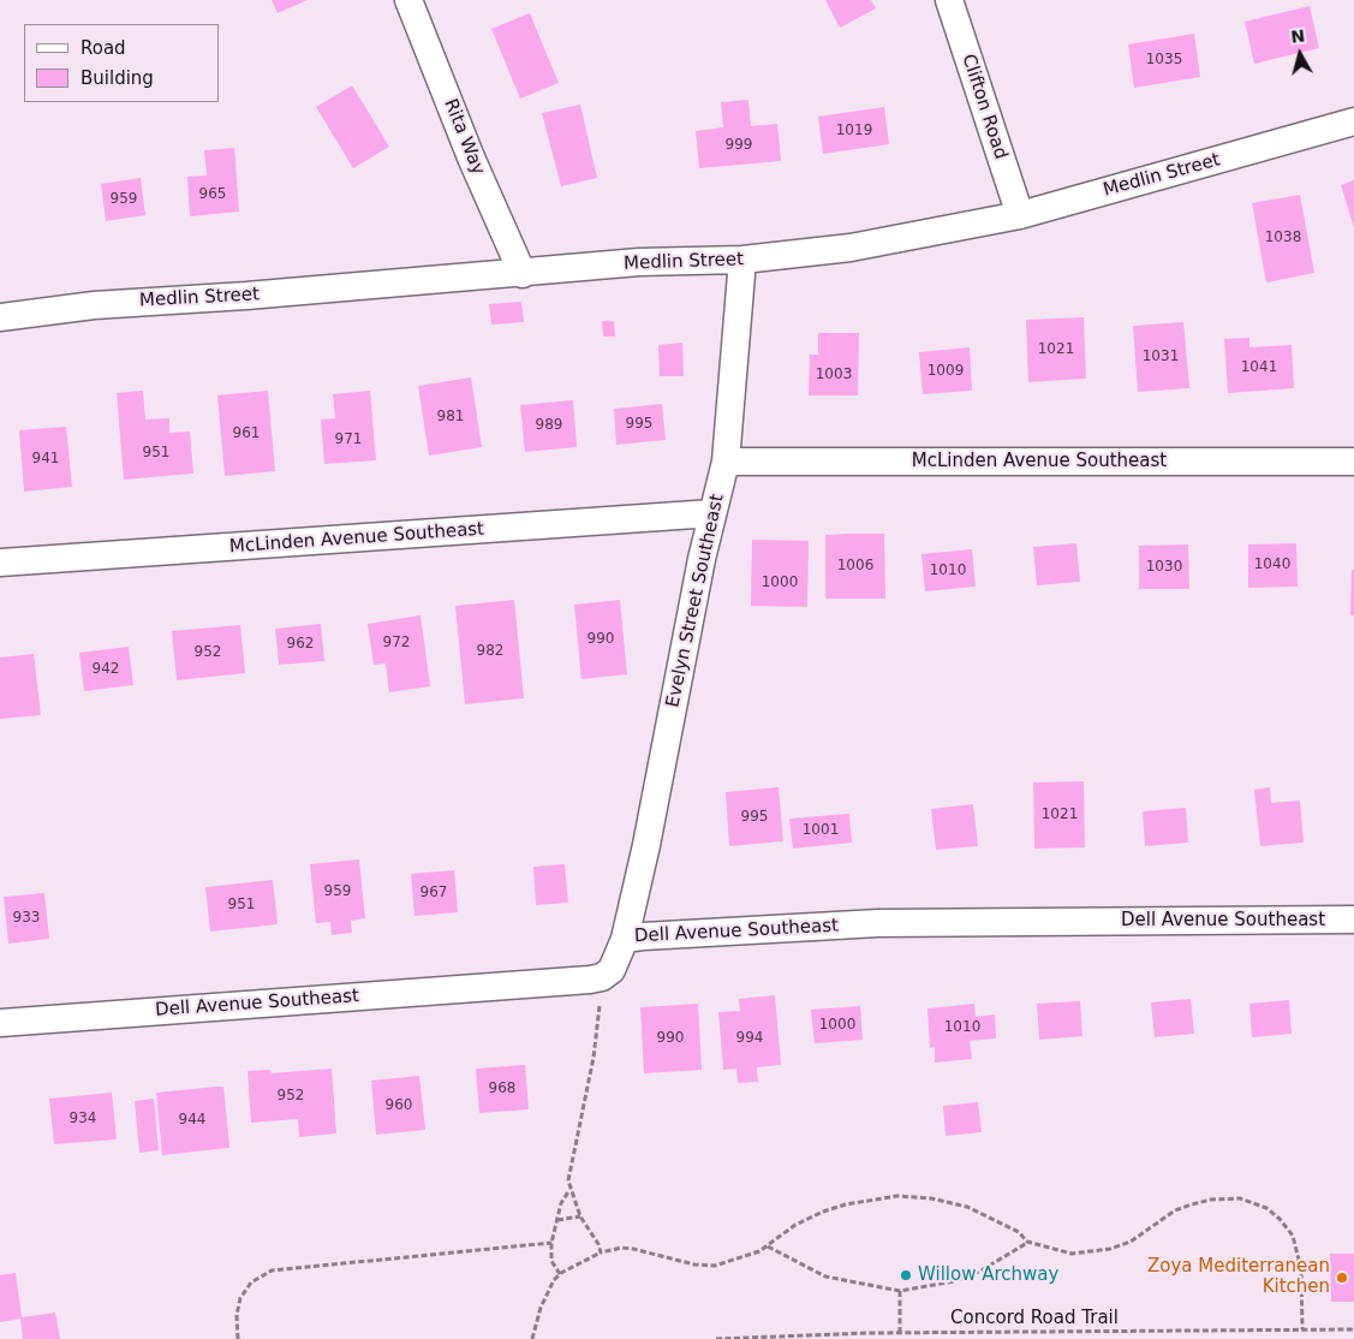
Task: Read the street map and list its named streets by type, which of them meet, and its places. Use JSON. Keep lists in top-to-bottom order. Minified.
{"streets":{"street":["Clifton Road","Rita Way","Medlin Street","McLinden Avenue Southeast","Evelyn Street Southeast","Dell Avenue Southeast"],"path":["Concord Road Trail"]},"crossings":[["Clifton Road","Medlin Street"],["Rita Way","Medlin Street"],["Medlin Street","Evelyn Street Southeast"],["McLinden Avenue Southeast","Evelyn Street Southeast"],["Evelyn Street Southeast","Dell Avenue Southeast"]],"places":["Willow Archway","Zoya Mediterranean Kitchen"],"house_numbers":["1035","1019","999","965","959","1038","1021","1031","1041","1009","1003","981","995","989","961","971","951","941","1040","1006","1030","1010","1000","990","972","962","982","952","942","1021","995","1001","959","967","951","933","1000","1010","990","994","968","952","960","934","944"],"legend":["Road","Building"],"north":"top"}
